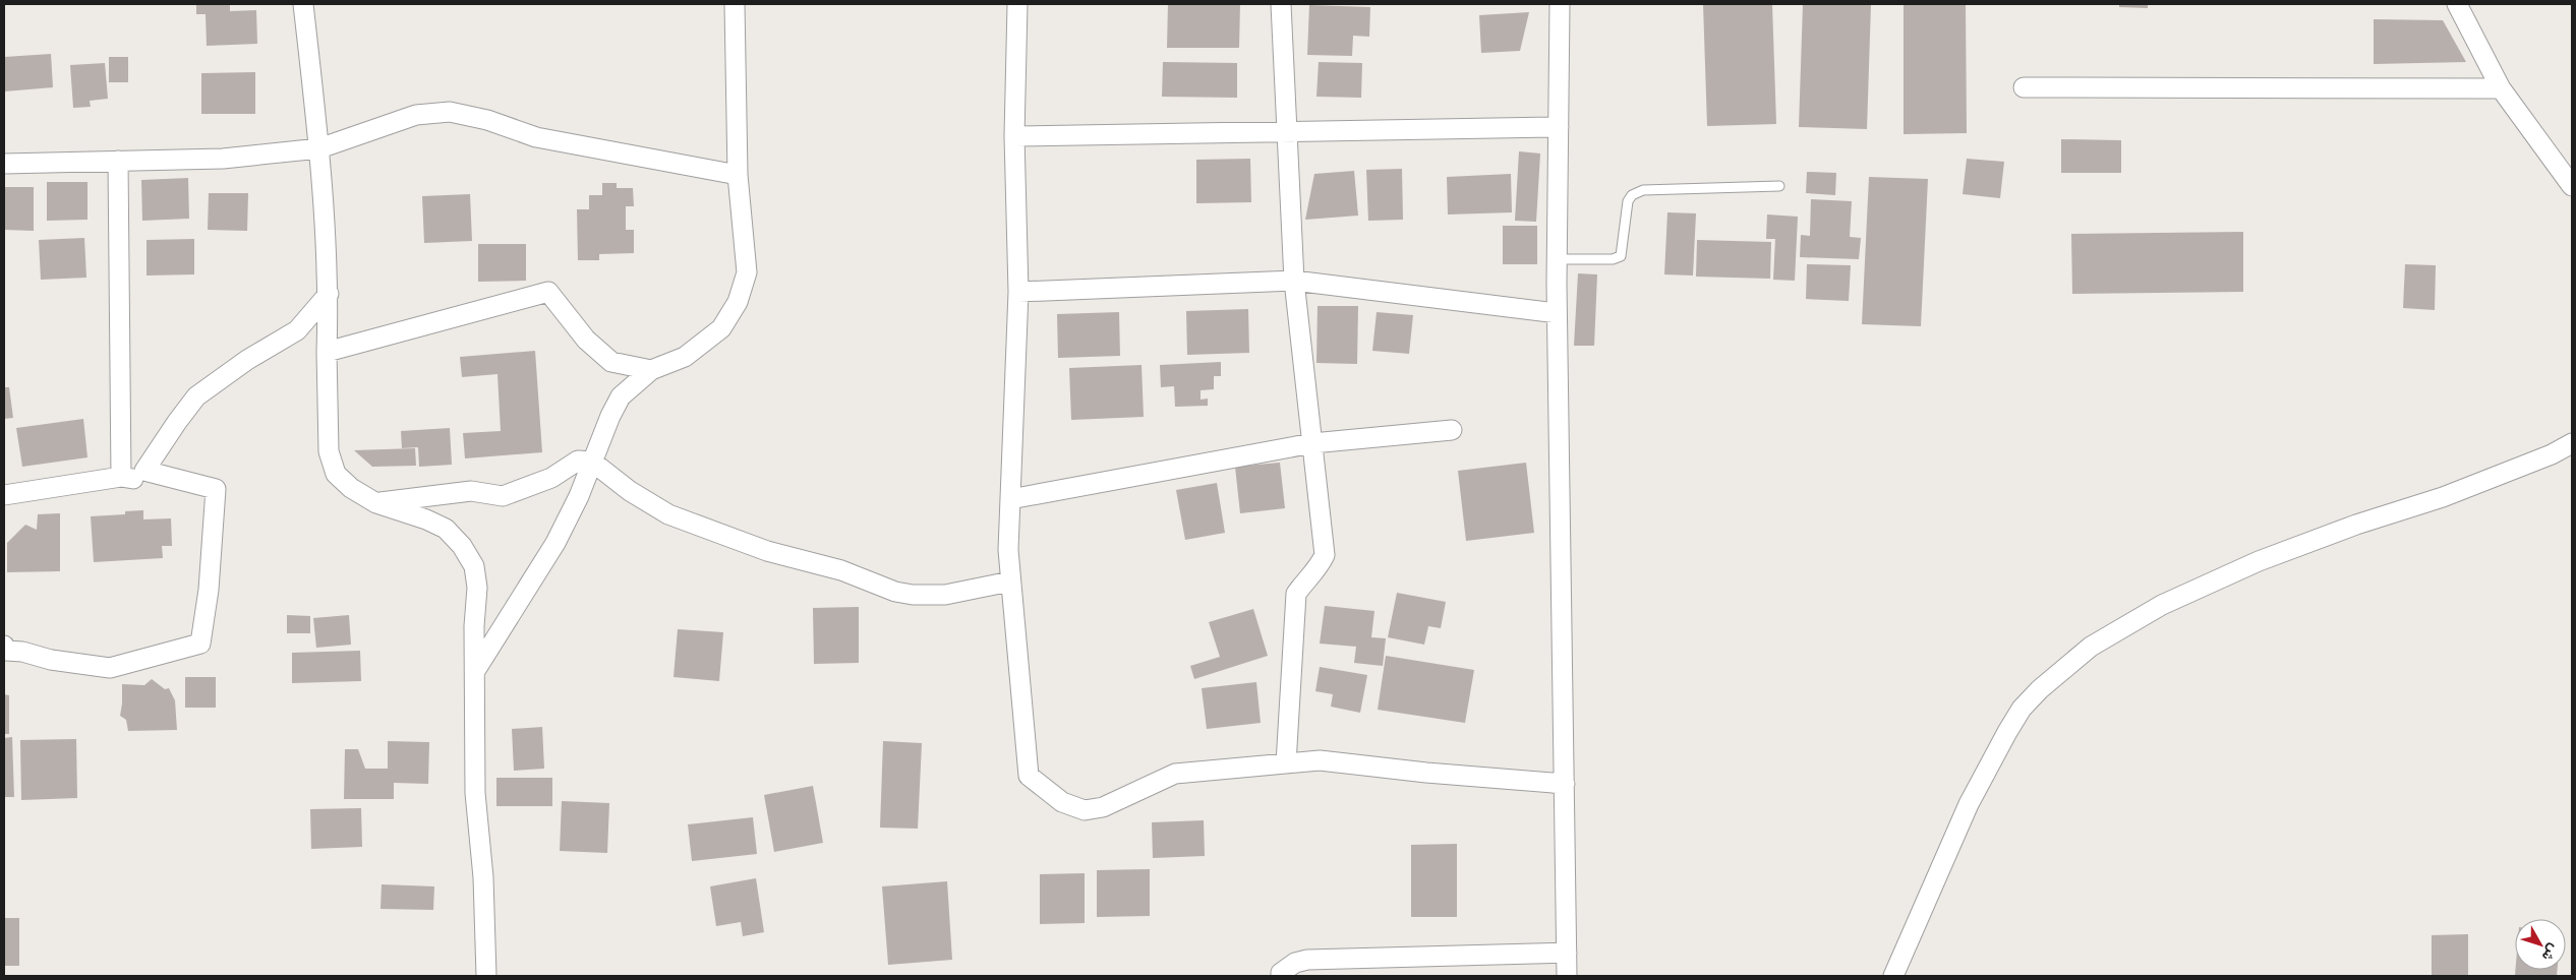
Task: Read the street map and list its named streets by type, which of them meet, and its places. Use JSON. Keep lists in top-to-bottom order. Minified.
{"north":"bottom right"}
